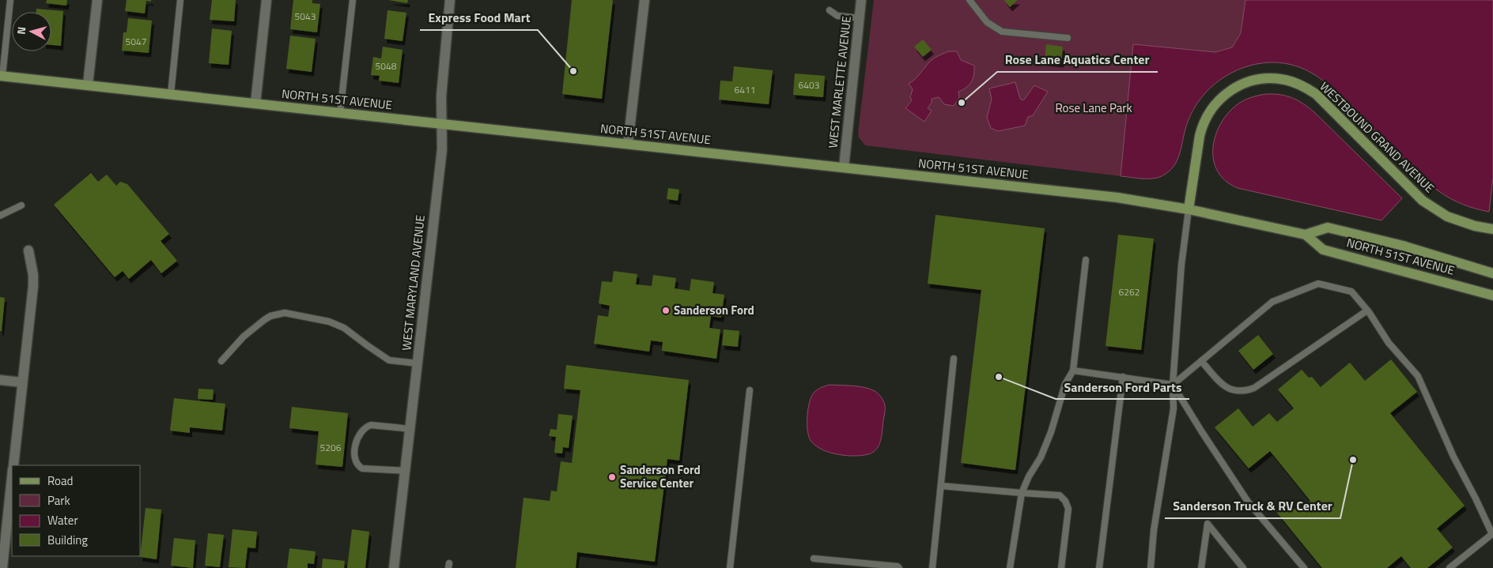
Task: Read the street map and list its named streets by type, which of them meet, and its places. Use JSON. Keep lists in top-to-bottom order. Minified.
{"streets":{"main road":["NORTH 51ST AVENUE","WESTBOUND GRAND AVENUE"],"street":["WEST MARLETTE AVENUE","WEST MARYLAND AVENUE"]},"crossings":[["WEST MARLETTE AVENUE","NORTH 51ST AVENUE"],["NORTH 51ST AVENUE","WESTBOUND GRAND AVENUE"],["NORTH 51ST AVENUE","WEST MARYLAND AVENUE"]],"parks":["Rose Lane Park"],"places":["Express Food Mart","Rose Lane Aquatics Center","Sanderson Ford","Sanderson Ford Parts","Sanderson Truck & RV Center","Sanderson Ford Service Center"],"house_numbers":["5043","5047","5048","6403","6411","6262","5206"],"legend":["Road","Park","Water","Building"],"north":"left"}
